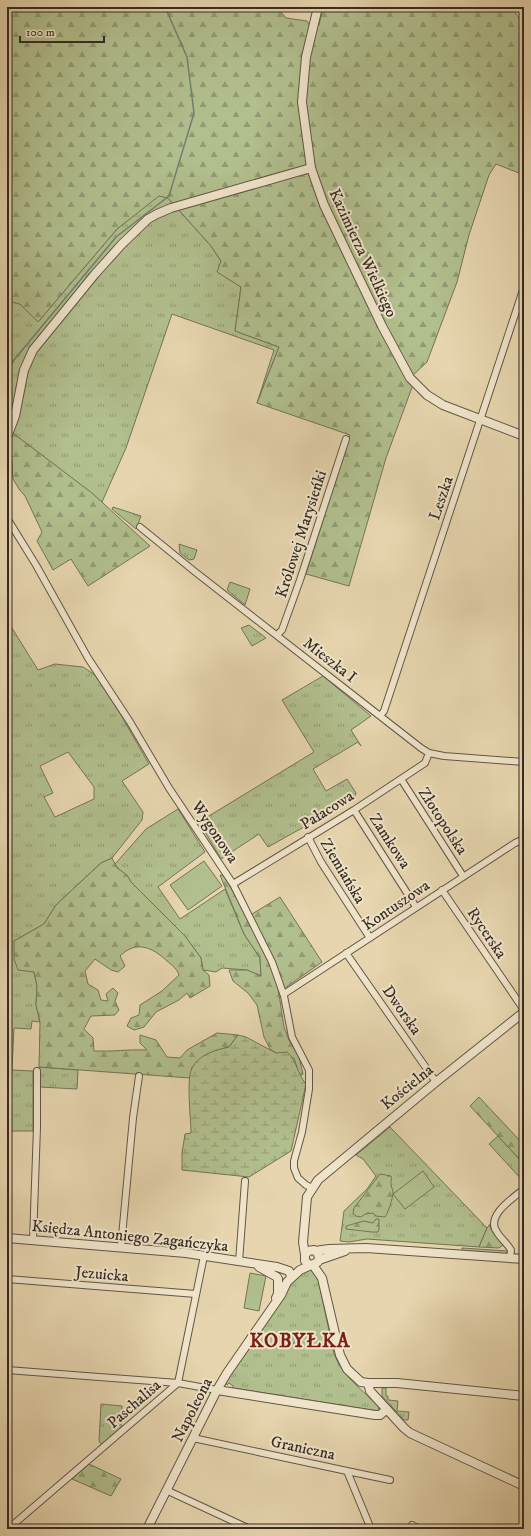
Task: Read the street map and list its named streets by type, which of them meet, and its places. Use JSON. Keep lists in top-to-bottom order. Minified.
{"streets":{"street":["Kazimierza Wielkiego","Leszka","Królowej Marysieńki","Mieszka I","Pałacowa","Złotopolska","Wygonowa","Zamkowa","Ziemiańska","Kontuszowa","Rycerska","Dworska","Kościelna","Księdza Antoniego Zagańczyka","Jezuicka","Paschalisa","Napoleona","Graniczna"]},"crossings":[["Kazimierza Wielkiego","Leszka"],["Leszka","Mieszka I"],["Królowej Marysieńki","Mieszka I"],["Mieszka I","Pałacowa"],["Pałacowa","Złotopolska"],["Pałacowa","Wygonowa"],["Pałacowa","Zamkowa"],["Pałacowa","Ziemiańska"],["Złotopolska","Kontuszowa"],["Wygonowa","Kontuszowa"],["Wygonowa","Kościelna"],["Zamkowa","Kontuszowa"],["Ziemiańska","Kontuszowa"],["Kontuszowa","Rycerska"],["Kontuszowa","Dworska"],["Rycerska","Kościelna"],["Dworska","Kościelna"],["Księdza Antoniego Zagańczyka","Paschalisa"],["Księdza Antoniego Zagańczyka","Napoleona"],["Jezuicka","Paschalisa"],["Napoleona","Graniczna"]],"districts":["KOBYŁKA"],"scale_bar":"100 m"}
